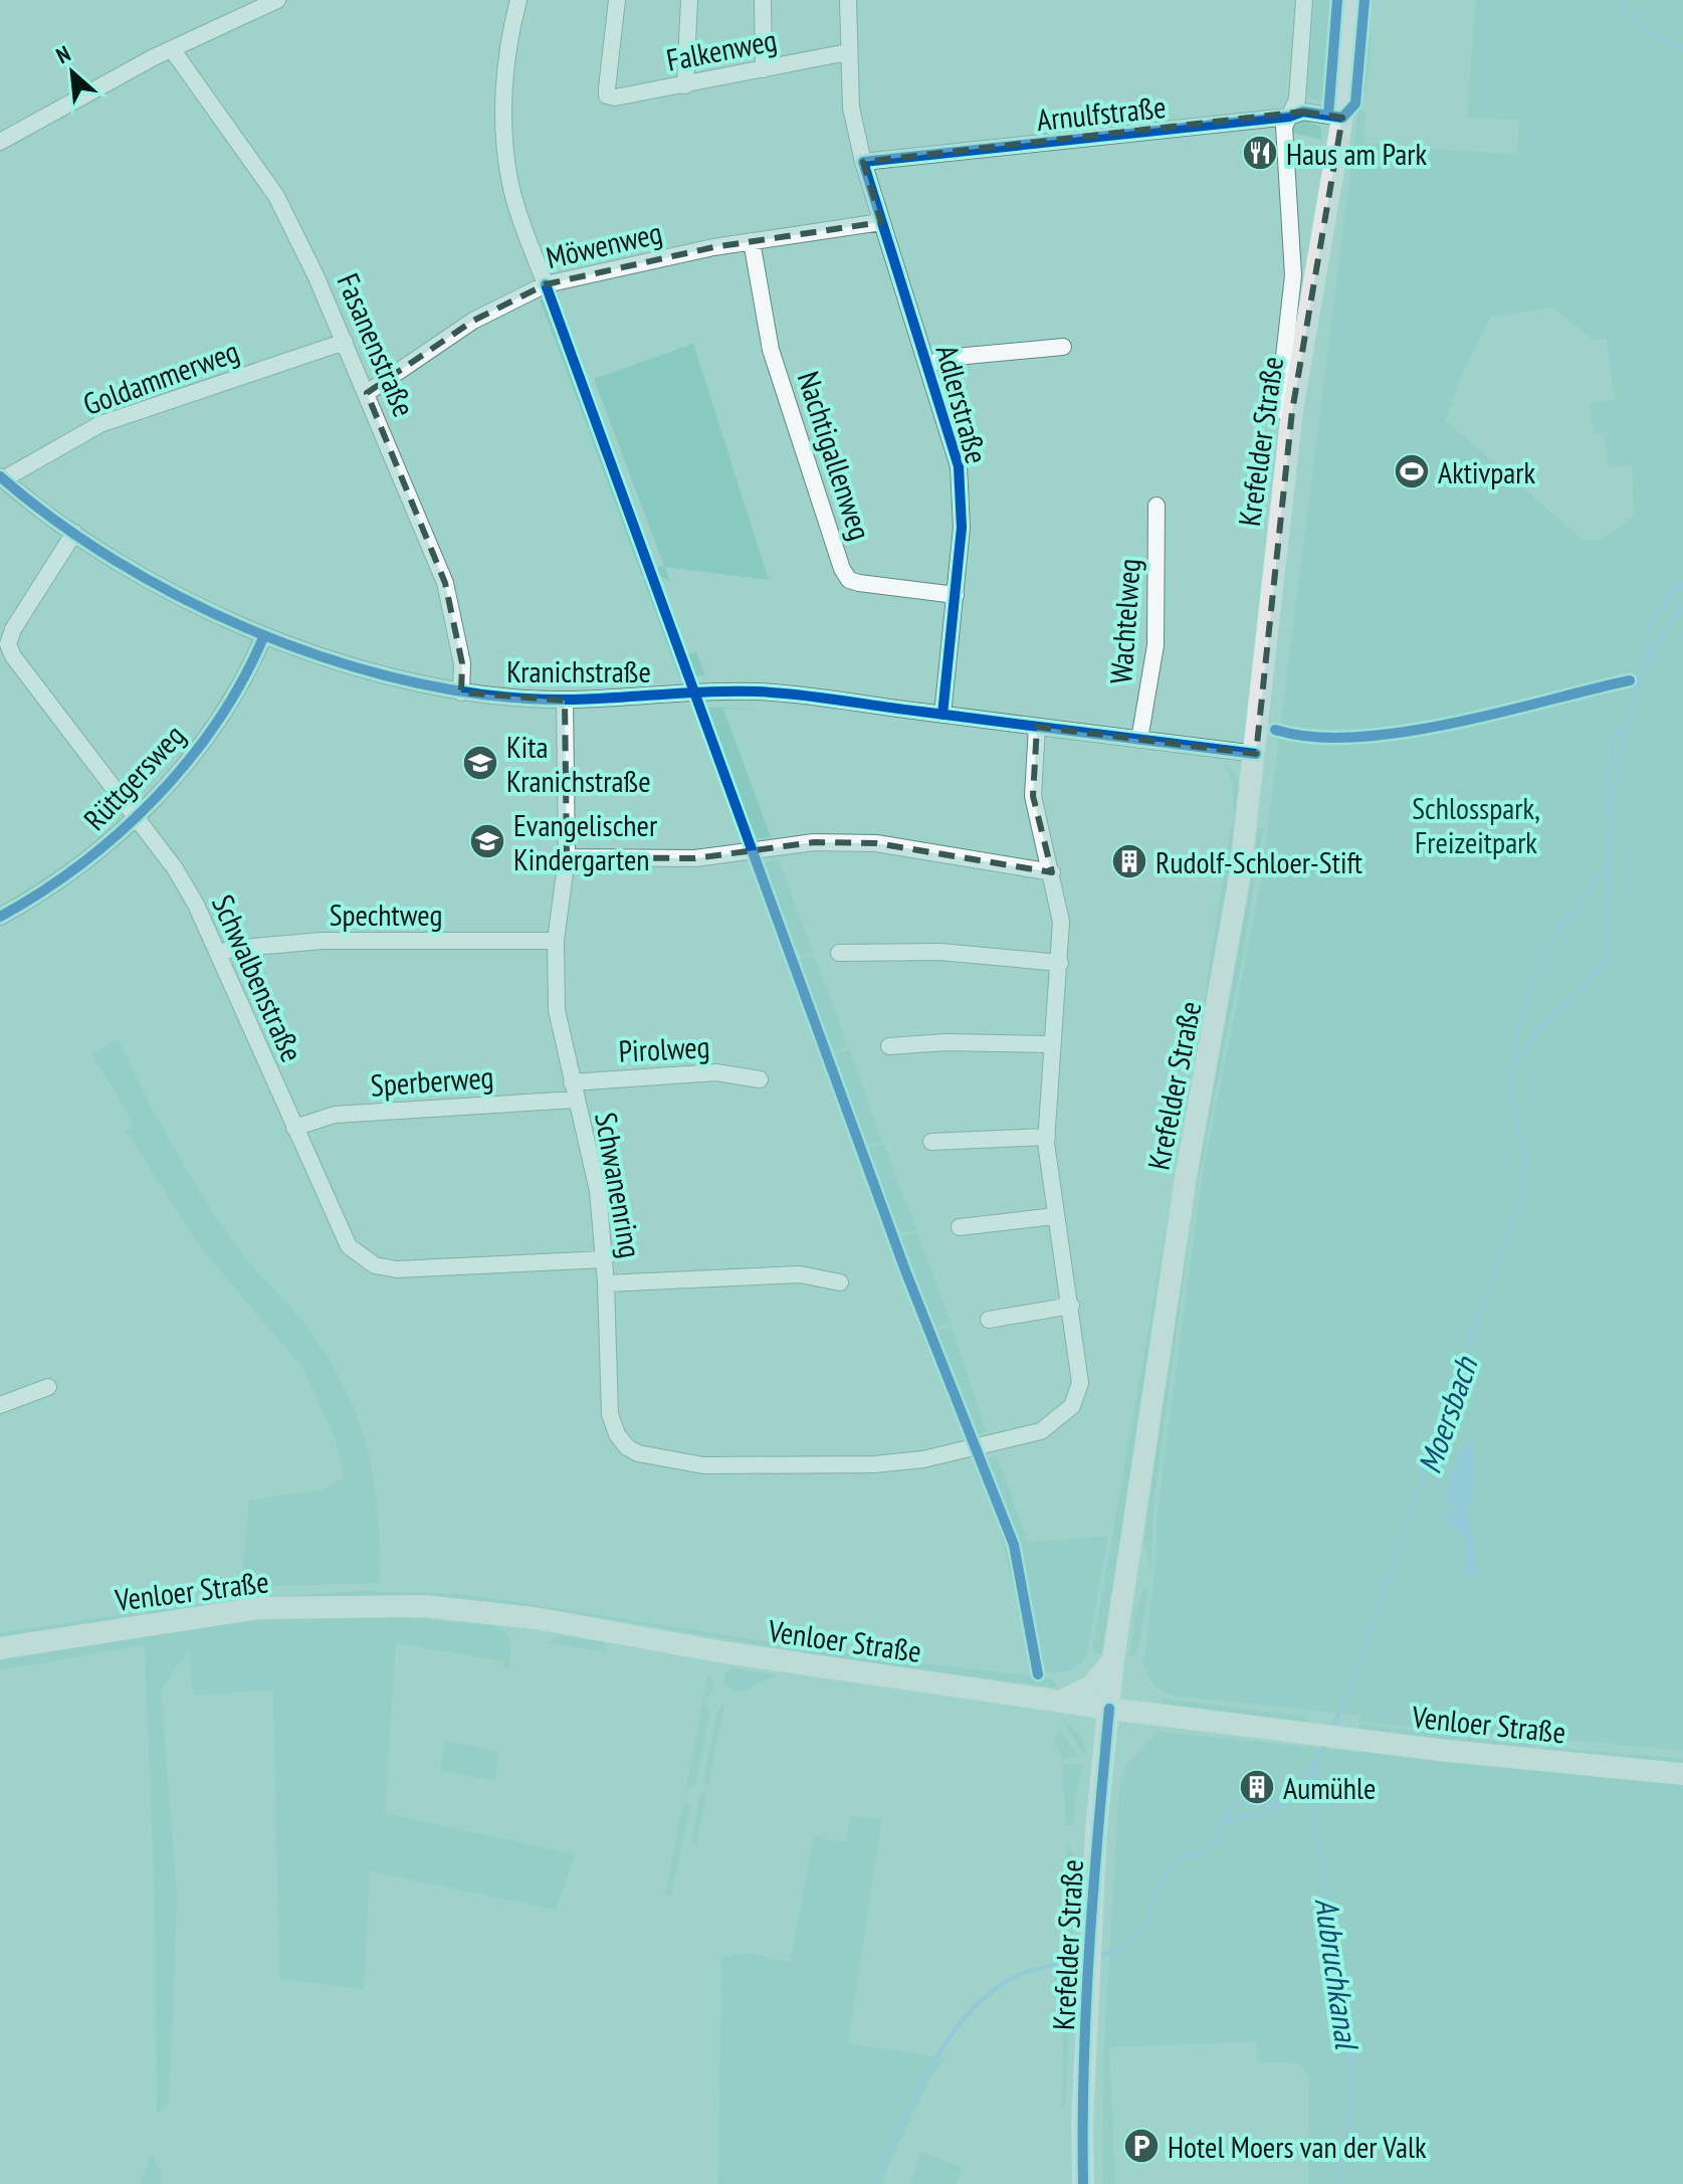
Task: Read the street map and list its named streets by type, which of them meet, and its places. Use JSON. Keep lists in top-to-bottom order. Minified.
{"streets":{"main road":["Krefelder Straße","Venloer Straße"],"street":["Falkenweg","Arnulfstraße","Möwenweg","Fasanenstraße","Goldammerweg","Adlerstraße","Nachtigallenweg","Wachtelweg","Kranichstraße","Rüttgersweg","Spechtweg","Schwalbenstraße","Pirolweg","Sperberweg","Schwanenring"]},"crossings":[["Falkenweg","Adlerstraße"],["Arnulfstraße","Adlerstraße"],["Arnulfstraße","Krefelder Straße"],["Möwenweg","Fasanenstraße"],["Möwenweg","Adlerstraße"],["Möwenweg","Nachtigallenweg"],["Fasanenstraße","Goldammerweg"],["Fasanenstraße","Kranichstraße"],["Goldammerweg","Kranichstraße"],["Adlerstraße","Nachtigallenweg"],["Adlerstraße","Kranichstraße"],["Krefelder Straße","Kranichstraße"],["Krefelder Straße","Venloer Straße"],["Wachtelweg","Kranichstraße"],["Kranichstraße","Rüttgersweg"],["Kranichstraße","Schwalbenstraße"],["Kranichstraße","Schwanenring"],["Rüttgersweg","Schwalbenstraße"],["Spechtweg","Schwalbenstraße"],["Spechtweg","Schwanenring"],["Schwalbenstraße","Sperberweg"],["Schwalbenstraße","Schwanenring"],["Pirolweg","Schwanenring"],["Sperberweg","Schwanenring"]],"water":["Moersbach","Aubruchkanal"],"parks":["Schlosspark, Freizeitpark"],"places":{"restaurant":["Haus am Park"],"sports":["Aktivpark"],"school or university":["Kita Kranichstraße","Evangelischer Kindergarten"],"building":["Rudolf-Schloer-Stift","Aumühle"],"parking":["Hotel Moers van der Valk"]},"north":"top left"}
